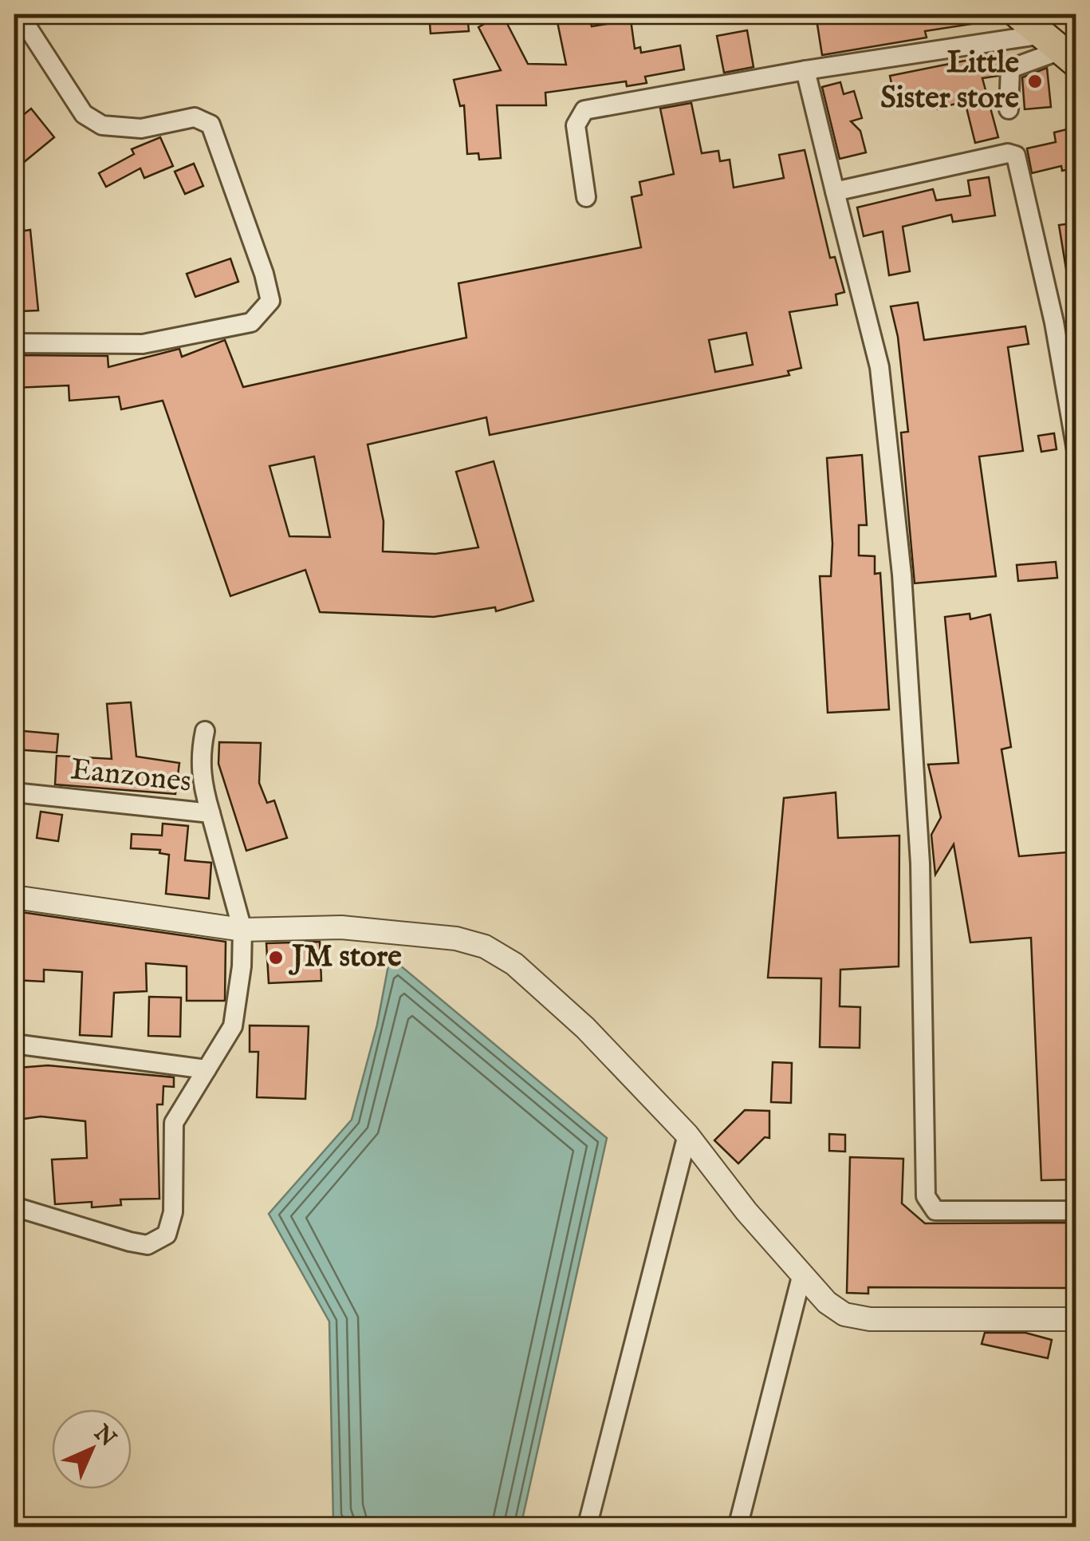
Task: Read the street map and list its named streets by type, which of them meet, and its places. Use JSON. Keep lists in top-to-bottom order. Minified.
{"streets":{"street":["Eanzones"]},"places":["Little Sister store","JM store"],"north":"top right"}
